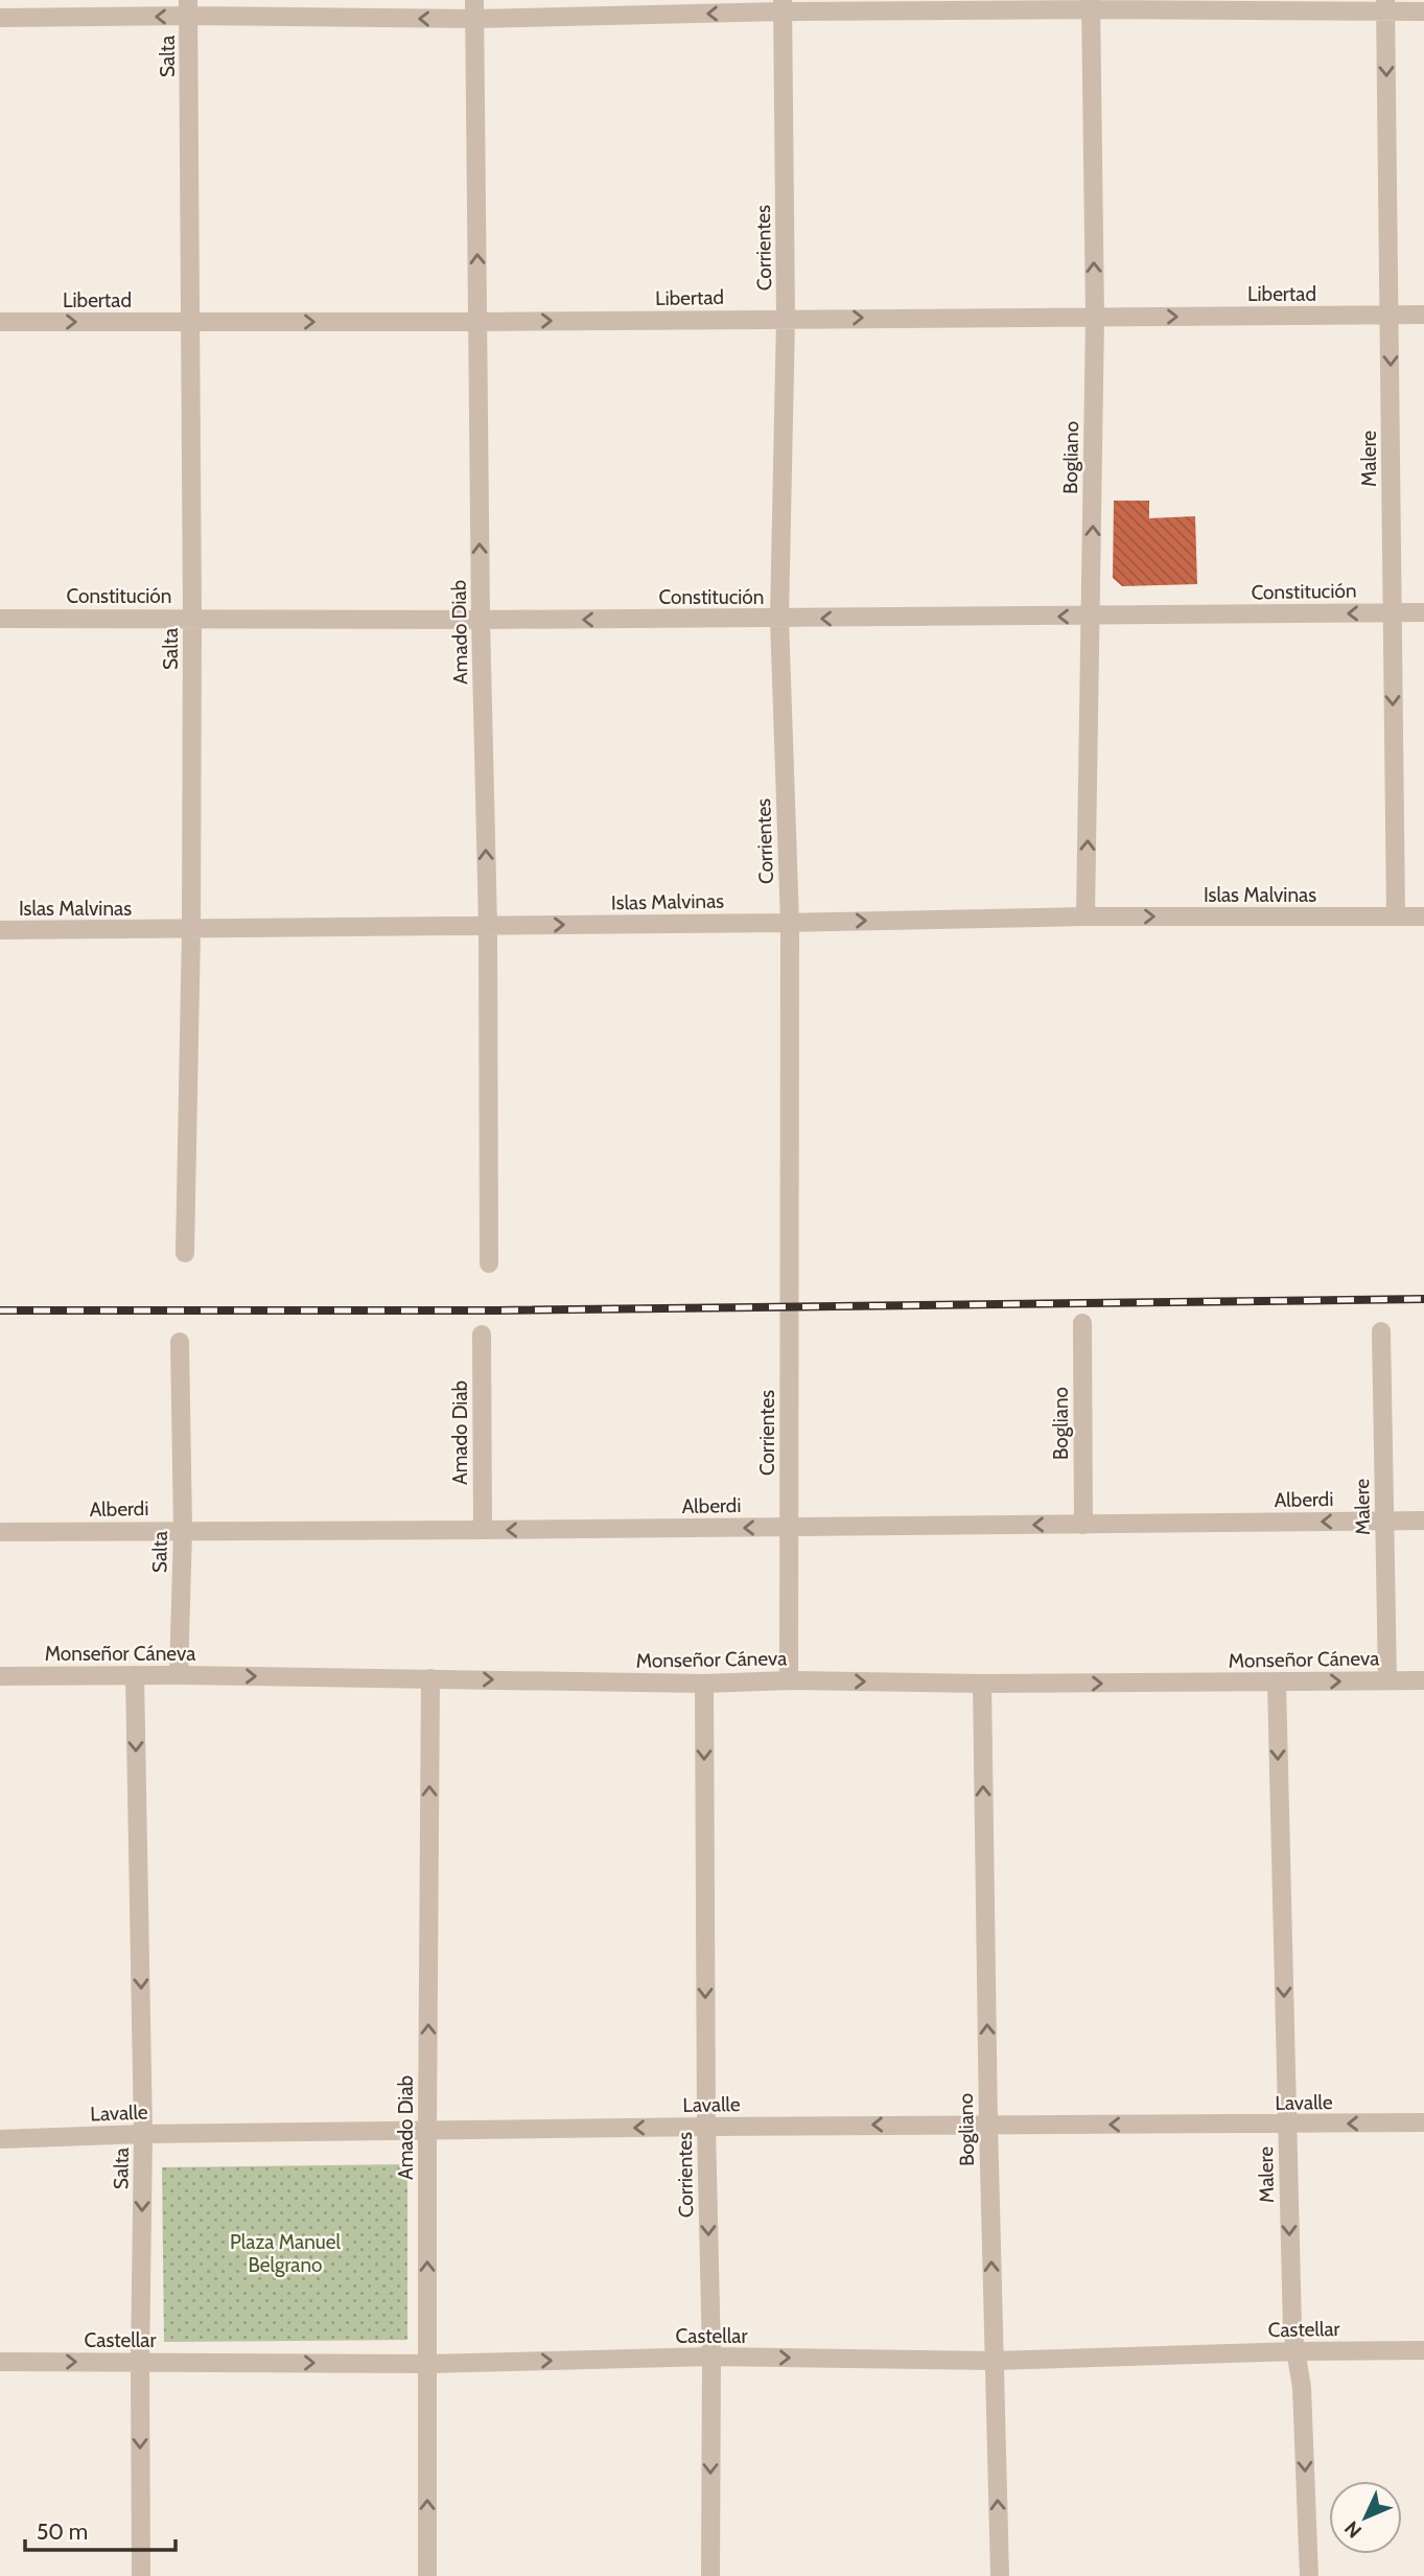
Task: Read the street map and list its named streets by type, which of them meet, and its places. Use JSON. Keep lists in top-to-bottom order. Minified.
{"streets":{"street":["Salta","Corrientes","Libertad","Bogliano","Malere","Constitución","Amado Diab","Islas Malvinas","Alberdi","Monseñor Cáneva","Lavalle","Castellar"]},"crossings":[["Salta","Libertad"],["Salta","Constitución"],["Salta","Islas Malvinas"],["Salta","Alberdi"],["Salta","Monseñor Cáneva"],["Salta","Lavalle"],["Salta","Castellar"],["Corrientes","Libertad"],["Corrientes","Constitución"],["Corrientes","Islas Malvinas"],["Corrientes","Alberdi"],["Corrientes","Monseñor Cáneva"],["Corrientes","Lavalle"],["Corrientes","Castellar"],["Libertad","Bogliano"],["Libertad","Malere"],["Libertad","Amado Diab"],["Bogliano","Constitución"],["Bogliano","Islas Malvinas"],["Bogliano","Alberdi"],["Bogliano","Monseñor Cáneva"],["Bogliano","Lavalle"],["Bogliano","Castellar"],["Malere","Constitución"],["Malere","Islas Malvinas"],["Malere","Alberdi"],["Malere","Monseñor Cáneva"],["Malere","Lavalle"],["Malere","Castellar"],["Constitución","Amado Diab"],["Amado Diab","Islas Malvinas"],["Amado Diab","Alberdi"],["Amado Diab","Monseñor Cáneva"],["Amado Diab","Lavalle"],["Amado Diab","Castellar"]],"one_way":["Salta","Libertad","Bogliano","Malere","Constitución","Amado Diab","Islas Malvinas","Alberdi","Monseñor Cáneva","Lavalle","Castellar"],"parks":["Plaza Manuel Belgrano"],"scale_bar":"50 m","north":"bottom left"}
